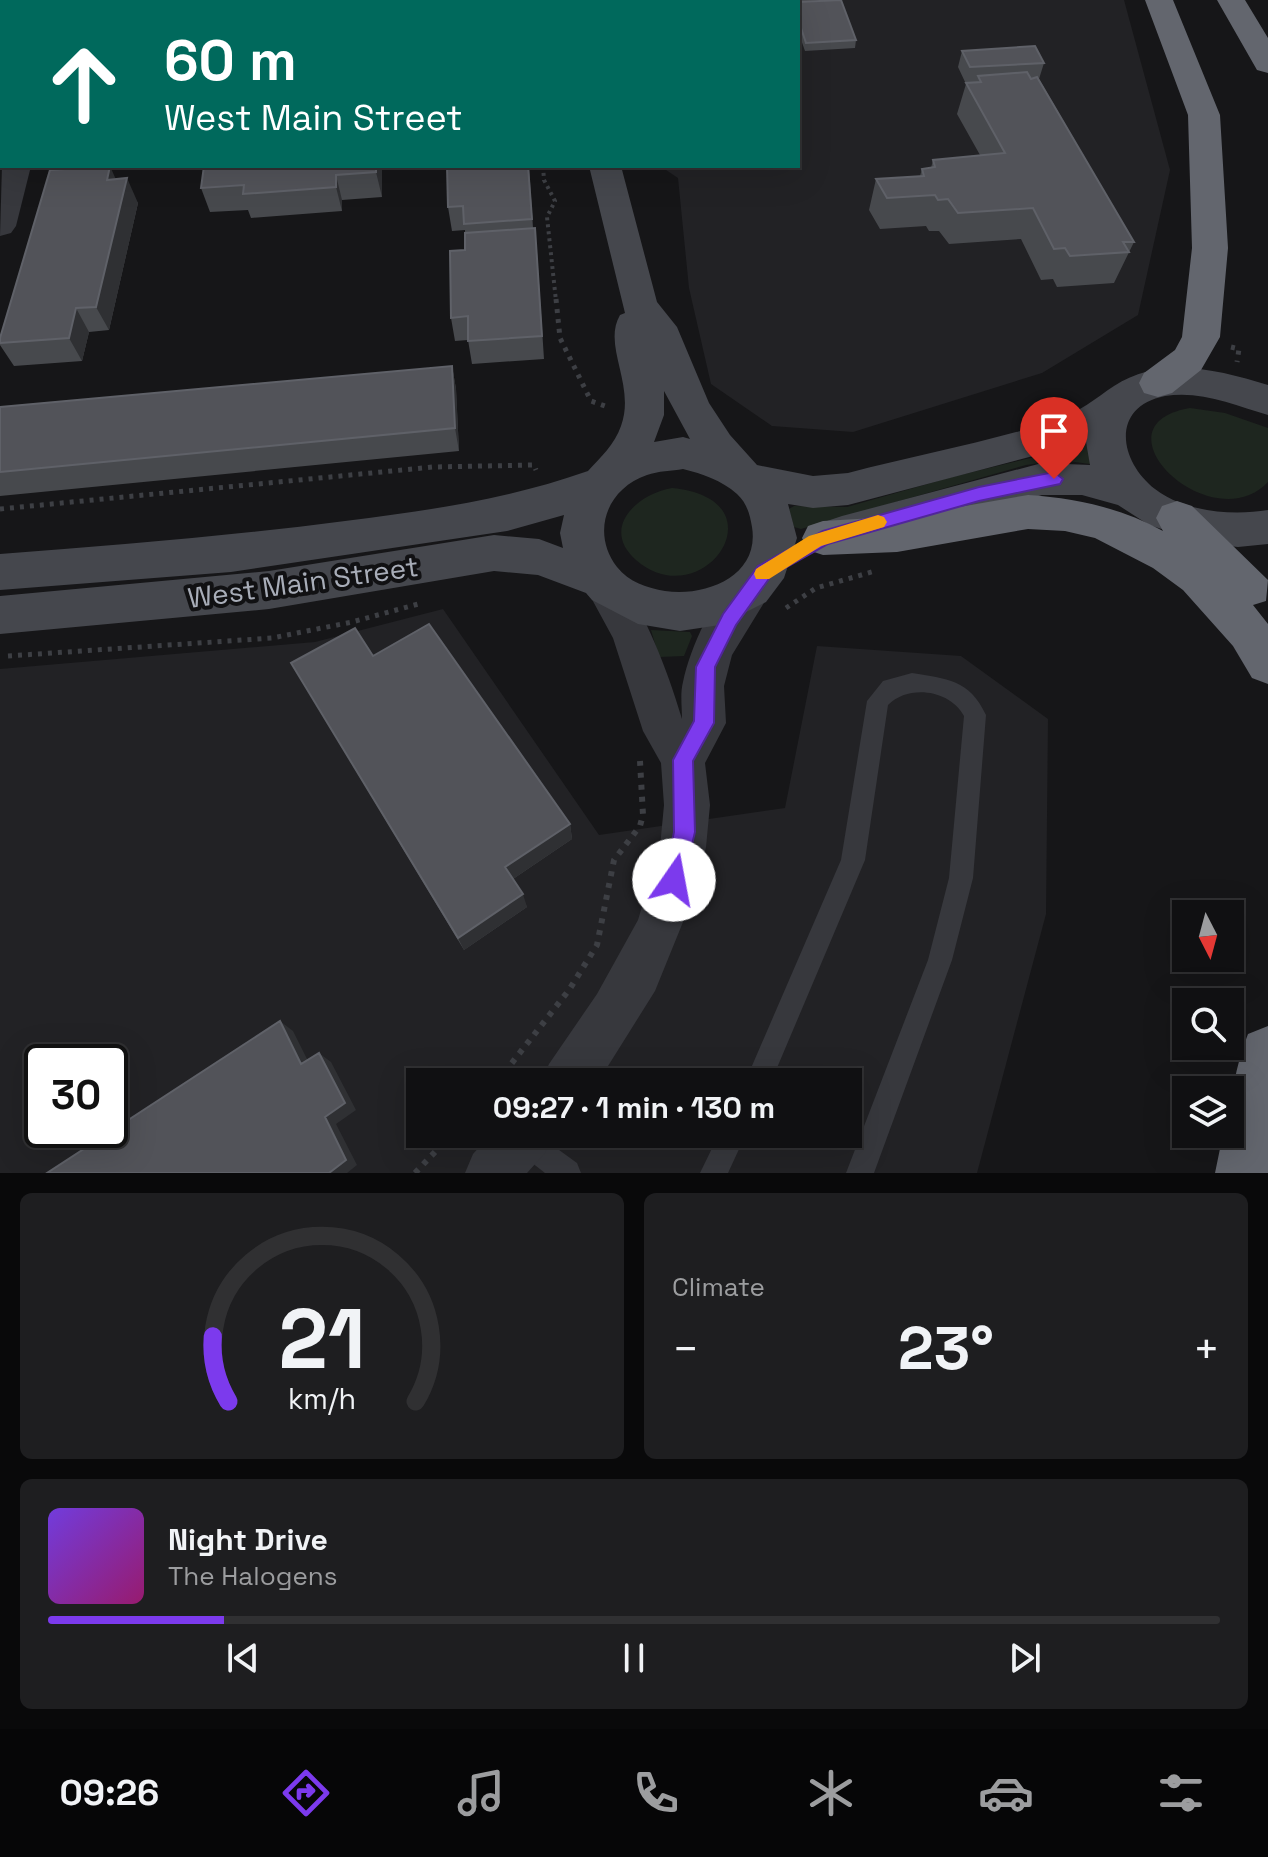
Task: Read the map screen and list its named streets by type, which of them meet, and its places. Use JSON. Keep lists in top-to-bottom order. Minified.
{"streets":{"main road":["West Main Street"]},"north":"bottom","page":{"turn":["60 m","West Main Street"],"limit":"30","trip":"09:27 · 1 min · 130 m","tile":"Climate","heat":["−","23°","+"],"song":["Night Drive","The Halogens"],"tabs":"09:26","gauge":["21","km/h"]}}
